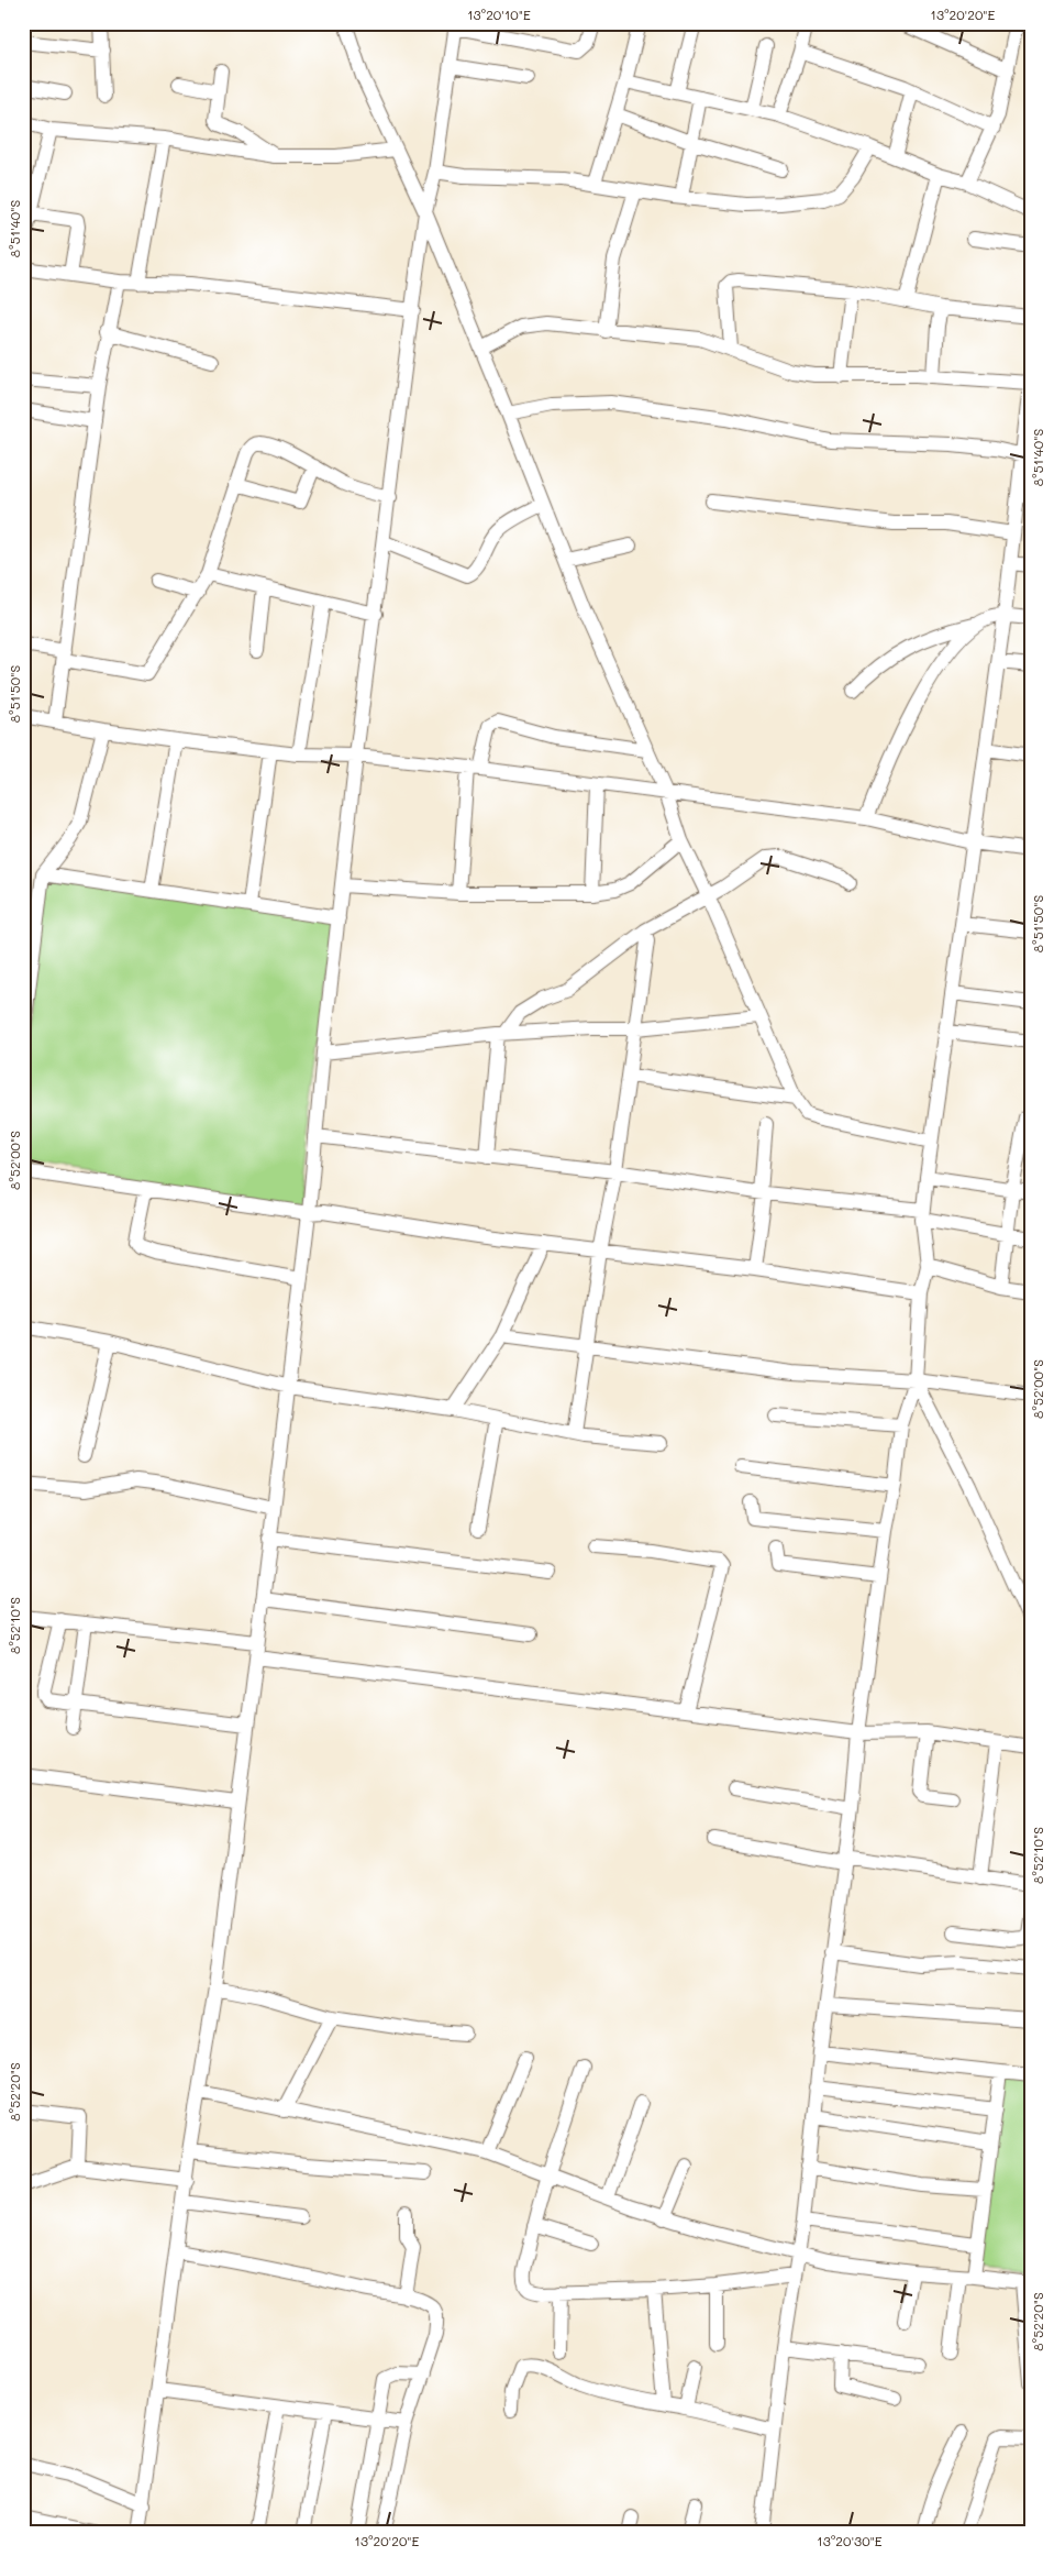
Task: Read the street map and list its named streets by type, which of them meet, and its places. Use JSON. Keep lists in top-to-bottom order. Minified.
{"coordinates":["13°20'10\"E","13°20'20\"E","8°51'40\"S","8°51'50\"S","8°52'00\"S","8°52'10\"S","8°52'20\"S","13°20'30\"E"]}
